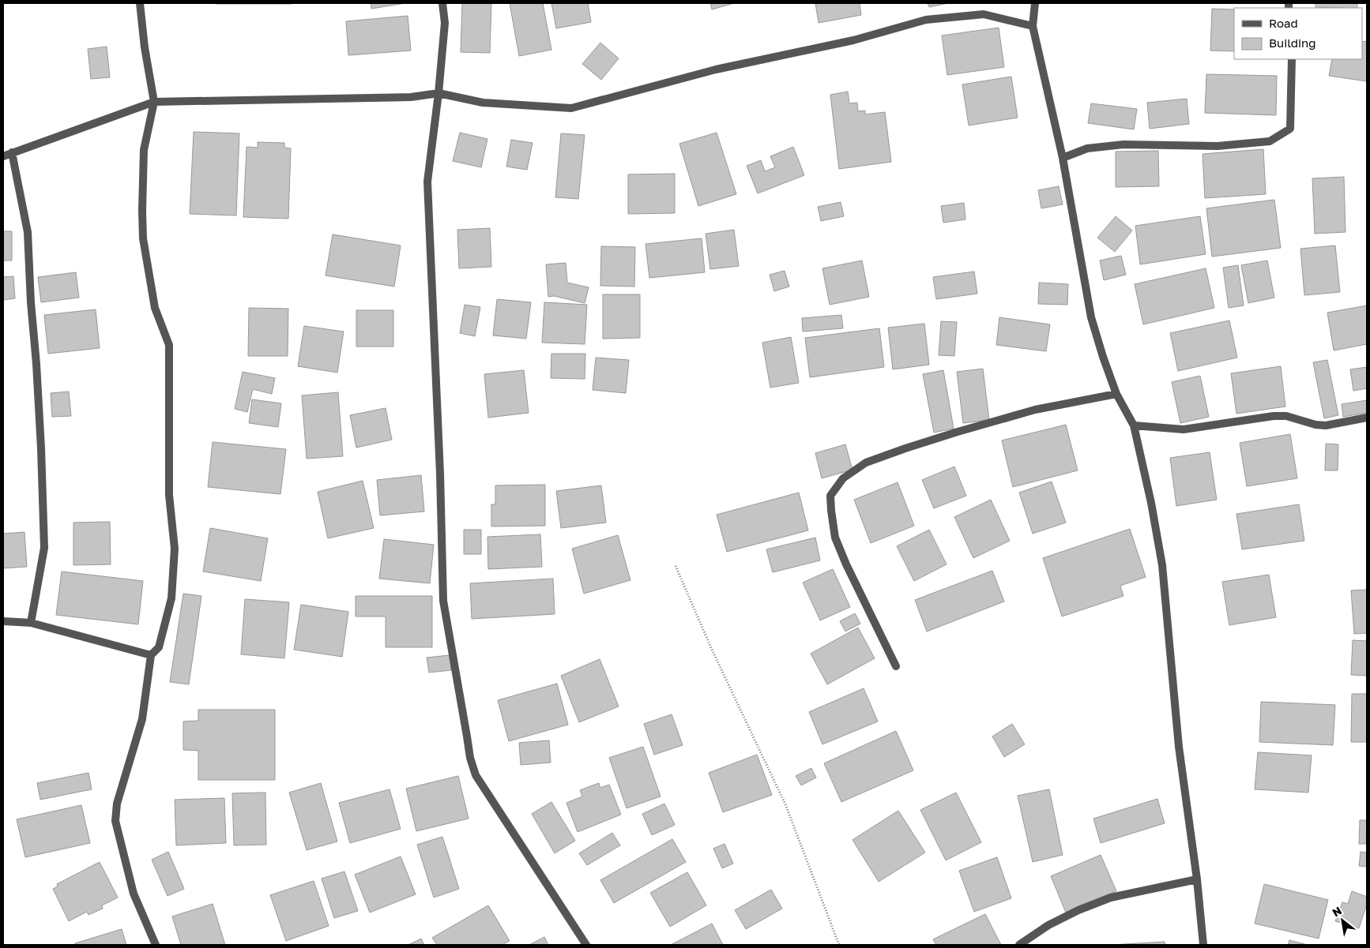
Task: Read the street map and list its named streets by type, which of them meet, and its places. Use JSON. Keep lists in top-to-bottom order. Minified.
{"legend":["Road","Building"],"north":"top left"}
